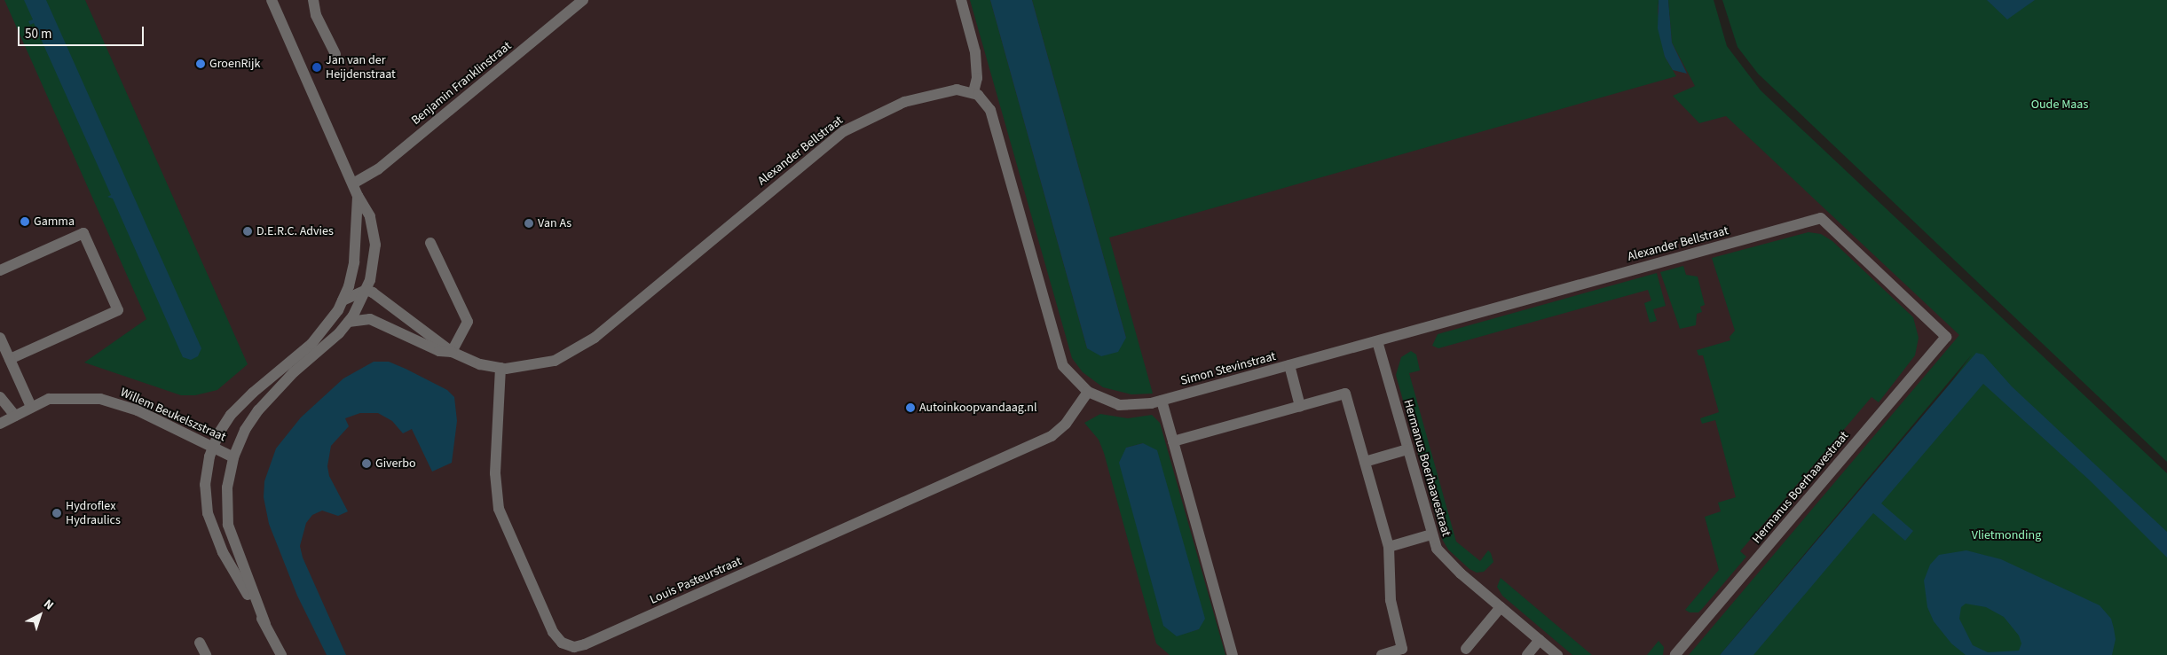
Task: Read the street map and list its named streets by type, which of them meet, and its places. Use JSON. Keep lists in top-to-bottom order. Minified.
{"streets":{"street":["Benjamin Franklinstraat","Alexander Bellstraat","Simon Stevinstraat","Willem Beukelszstraat","Hermanus Boerhaavestraat","Louis Pasteurstraat"]},"crossings":[["Alexander Bellstraat","Simon Stevinstraat"],["Alexander Bellstraat","Hermanus Boerhaavestraat"],["Alexander Bellstraat","Louis Pasteurstraat"],["Simon Stevinstraat","Hermanus Boerhaavestraat"],["Simon Stevinstraat","Louis Pasteurstraat"]],"parks":["Oude Maas","Vlietmonding"],"places":["GroenRijk","Jan van der Heijdenstraat","Gamma","Van As","D.E.R.C. Advies","Autoinkoopvandaag.nl","Giverbo","Hydroflex Hydraulics"],"scale_bar":"50 m","north":"top right"}
